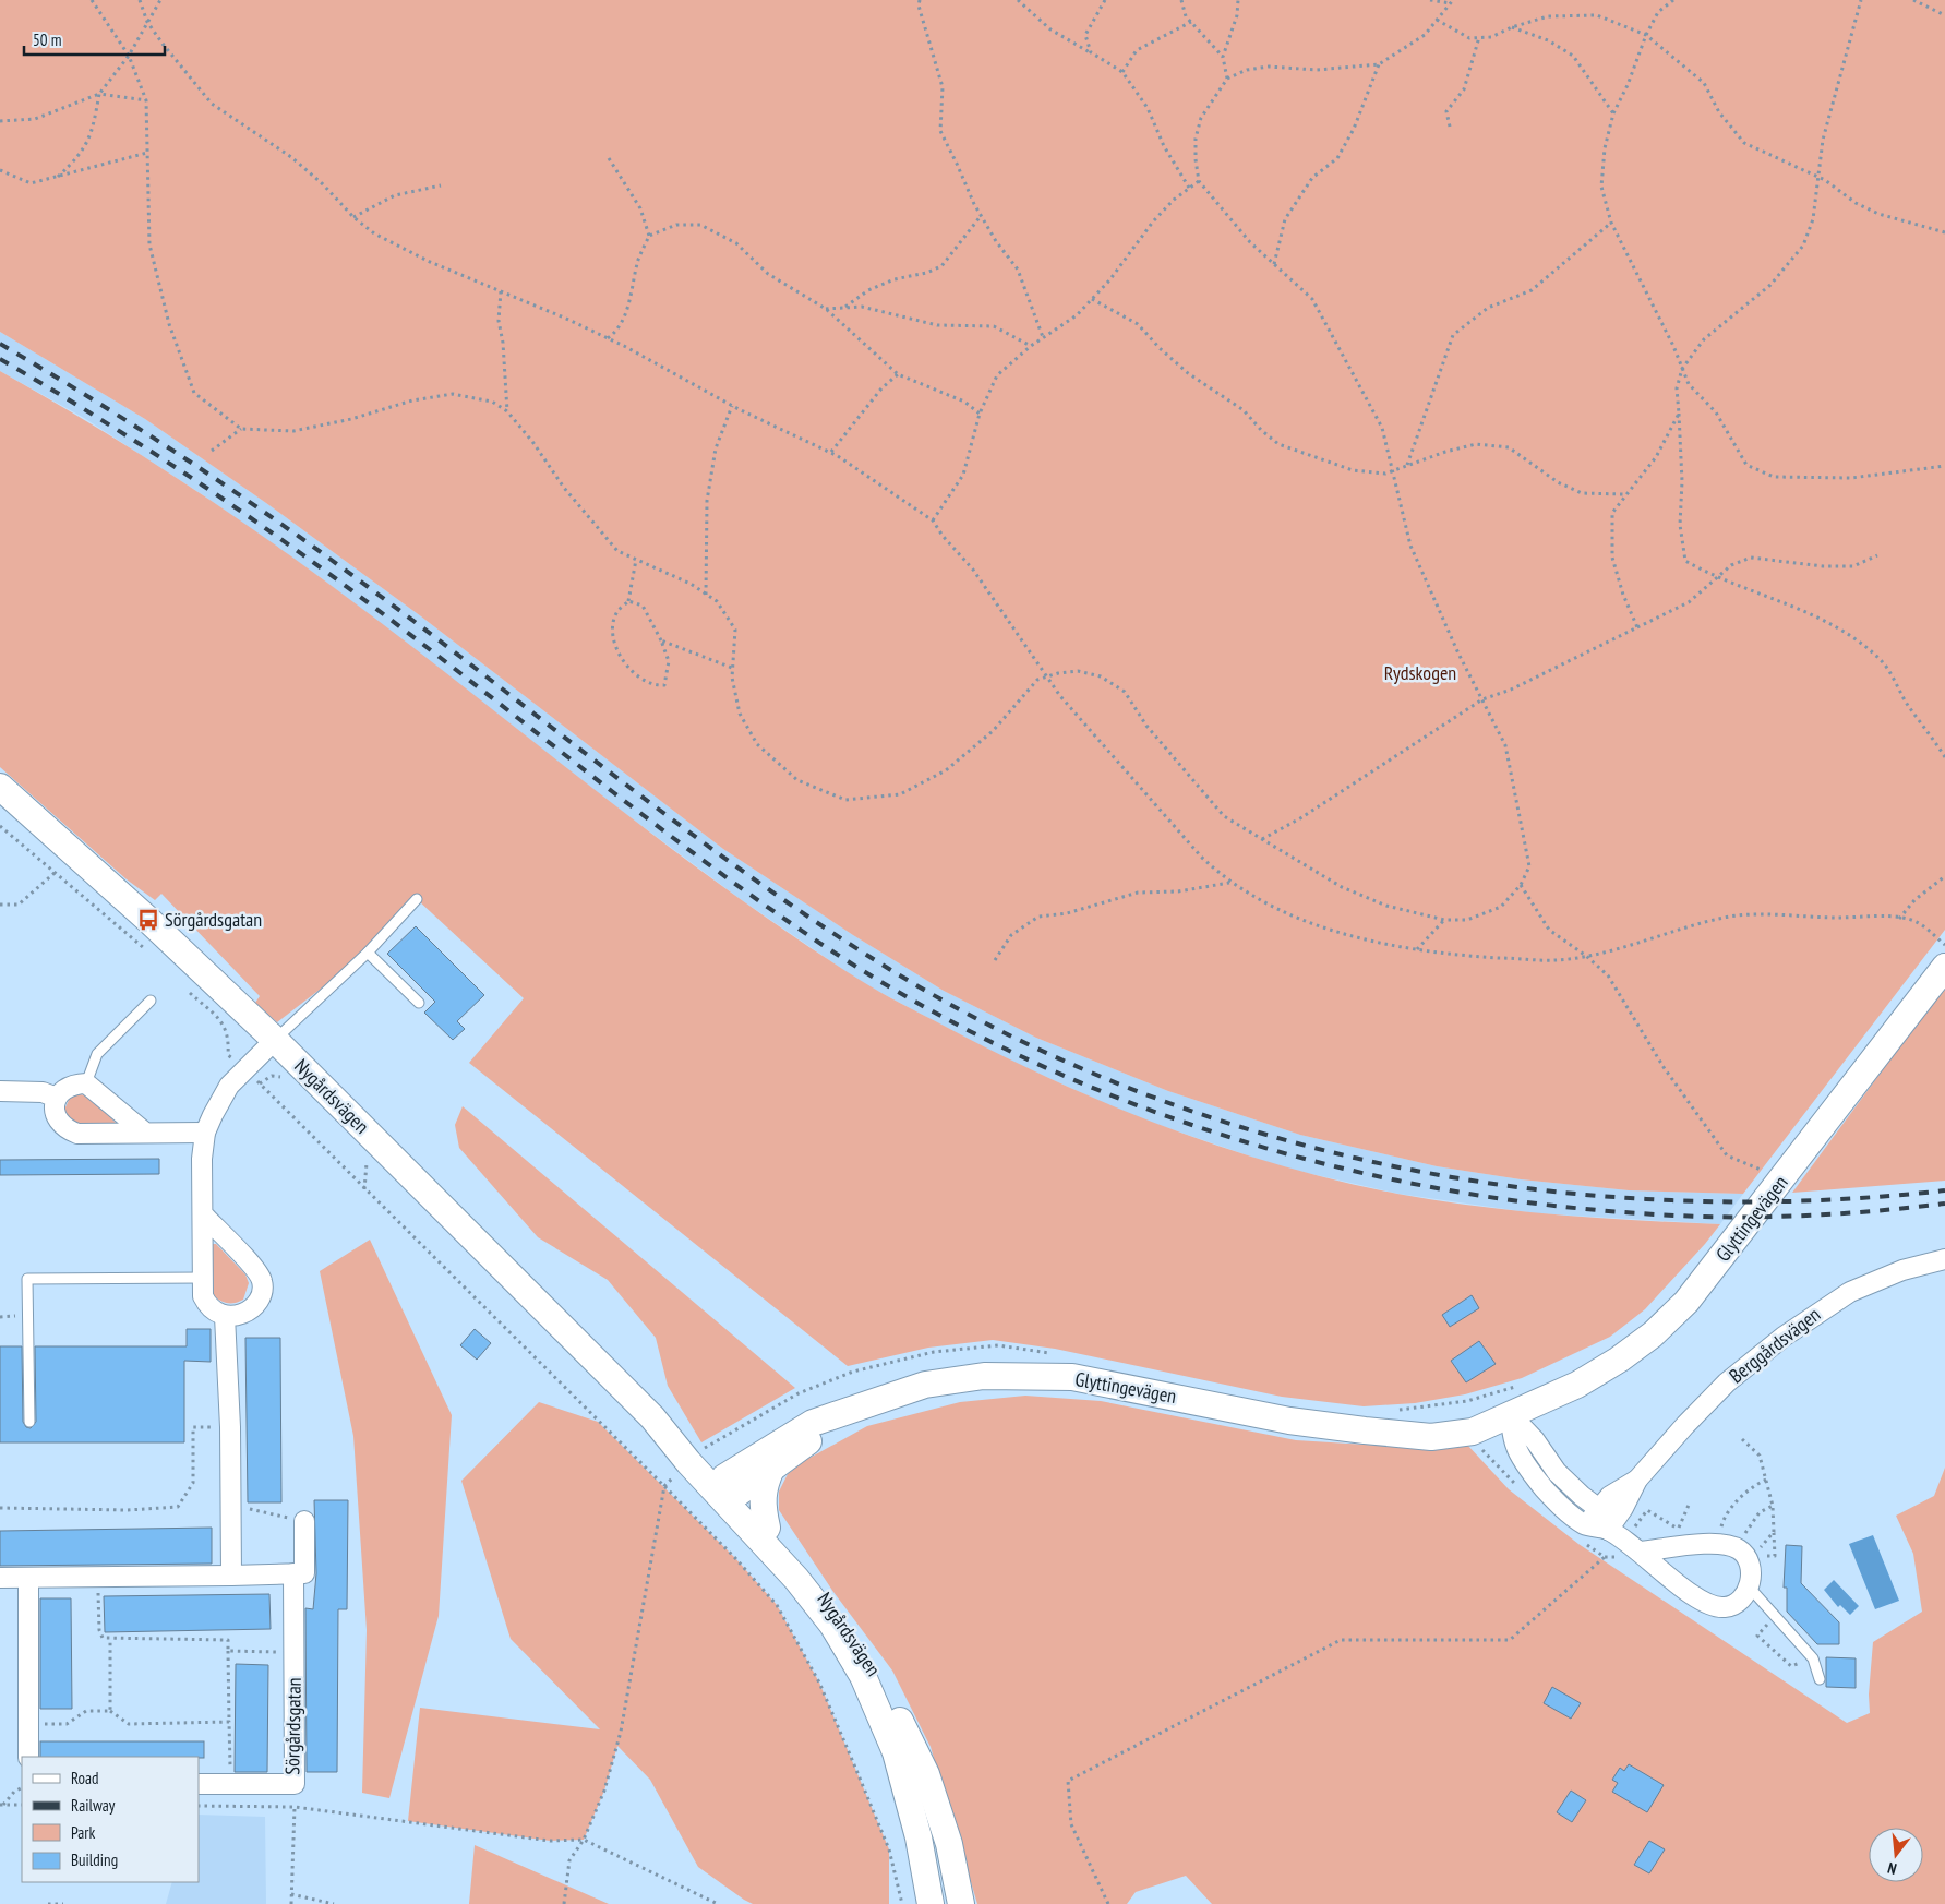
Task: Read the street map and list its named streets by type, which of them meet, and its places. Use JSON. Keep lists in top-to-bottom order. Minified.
{"streets":{"street":["Nygårdsvägen","Glyttingevägen","Berggårdsvägen","Sörgårdsgatan"]},"crossings":[["Nygårdsvägen","Glyttingevägen"]],"parks":["Rydskogen"],"places":{"bus stop":["Sörgårdsgatan"]},"legend":["Road","Railway","Park","Building"],"scale_bar":"50 m","north":"bottom"}
